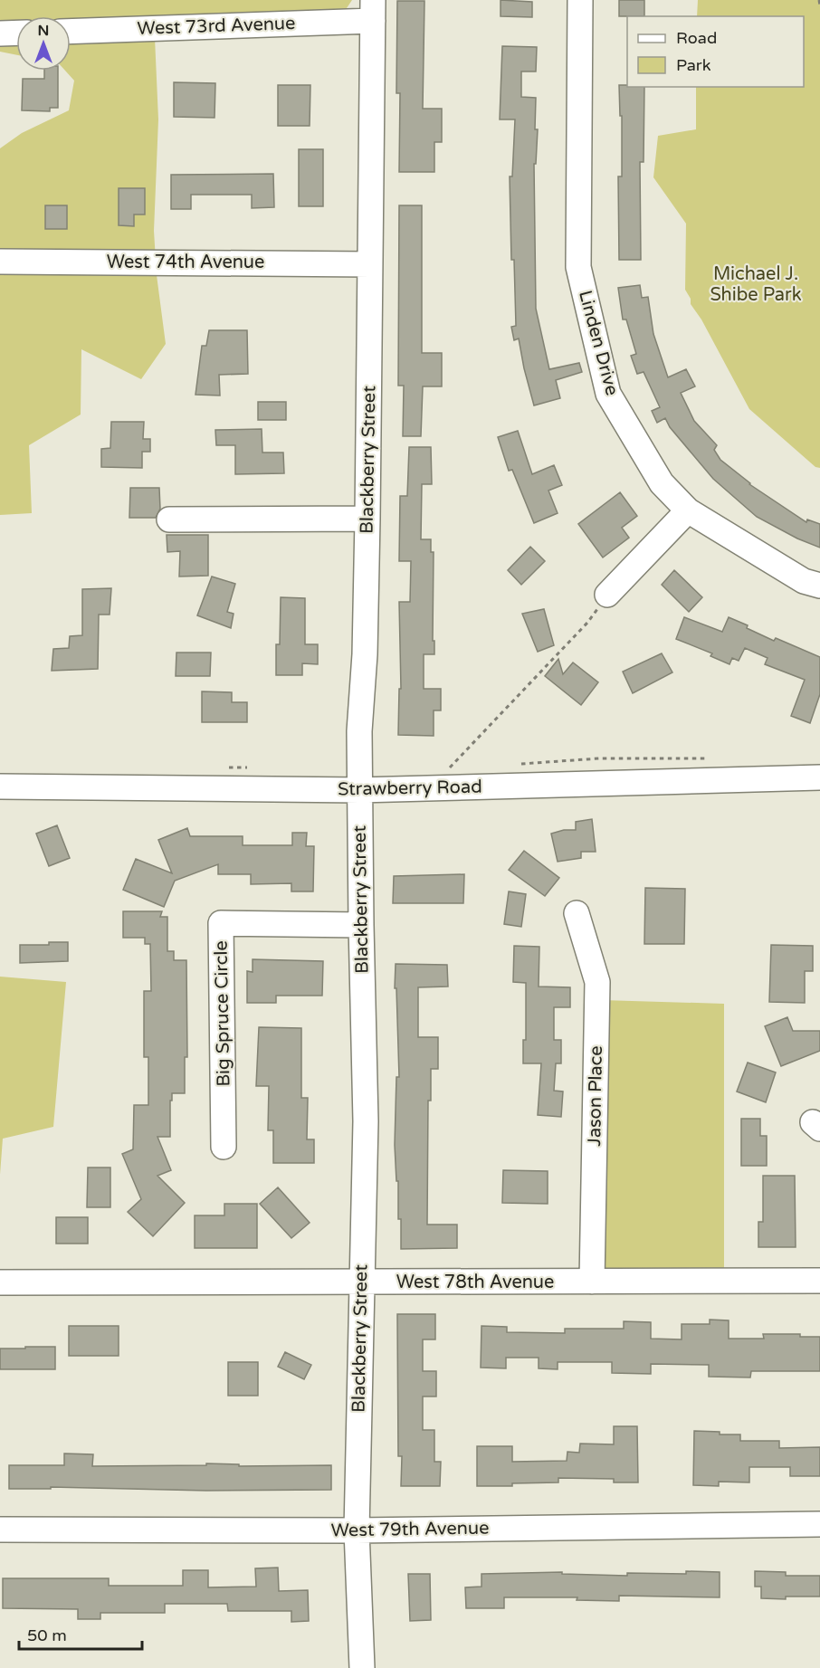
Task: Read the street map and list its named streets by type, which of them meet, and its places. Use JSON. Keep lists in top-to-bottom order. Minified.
{"streets":{"street":["West 73rd Avenue","West 74th Avenue","Linden Drive","Blackberry Street","Strawberry Road","Big Spruce Circle","Jason Place","West 78th Avenue","West 79th Avenue"]},"crossings":[["West 73rd Avenue","Blackberry Street"],["West 74th Avenue","Blackberry Street"],["Blackberry Street","Strawberry Road"],["Blackberry Street","Big Spruce Circle"],["Blackberry Street","West 78th Avenue"],["Blackberry Street","West 79th Avenue"],["Jason Place","West 78th Avenue"]],"parks":["Michael J. Shibe Park"],"legend":["Road","Park"],"scale_bar":"50 m","north":"top"}
